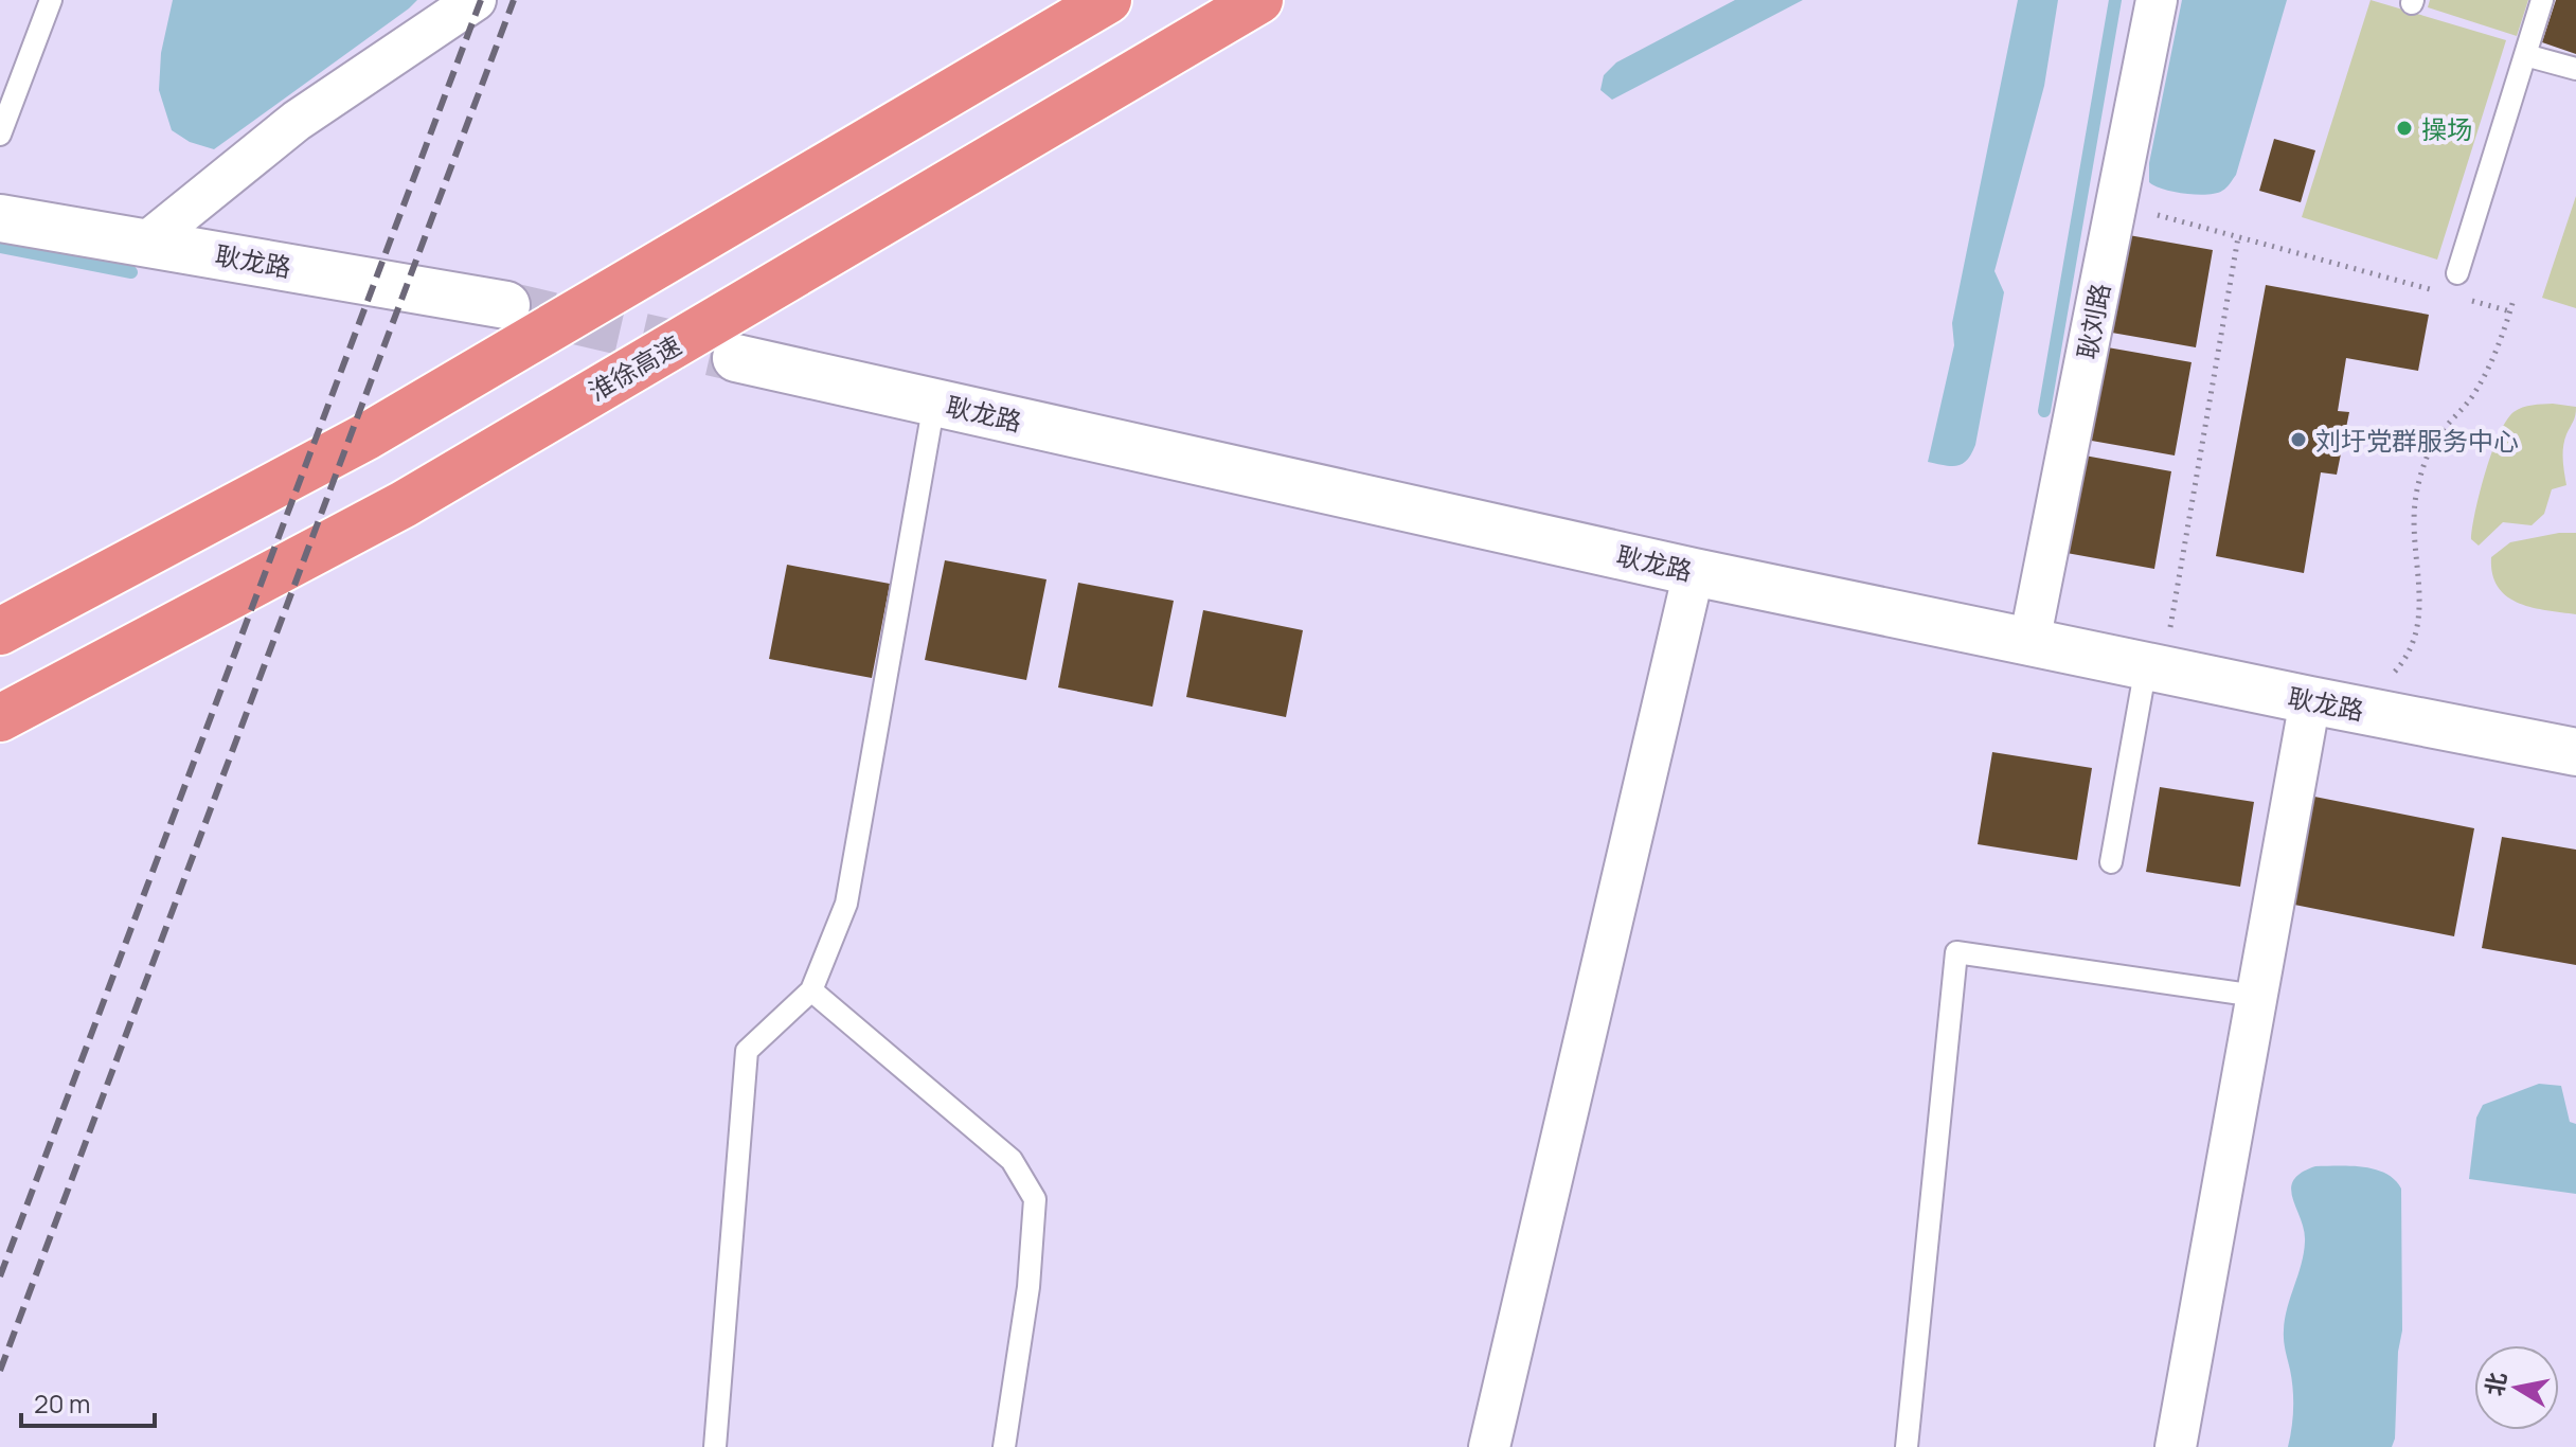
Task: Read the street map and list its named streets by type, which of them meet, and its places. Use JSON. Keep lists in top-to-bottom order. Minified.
{"streets":{"highway":["淮徐高速"],"street":["耿龙路","耿刘路"]},"crossings":[["耿龙路","耿刘路"]],"places":["操场","刘圩党群服务中心"],"scale_bar":"20 m","north":"left"}
